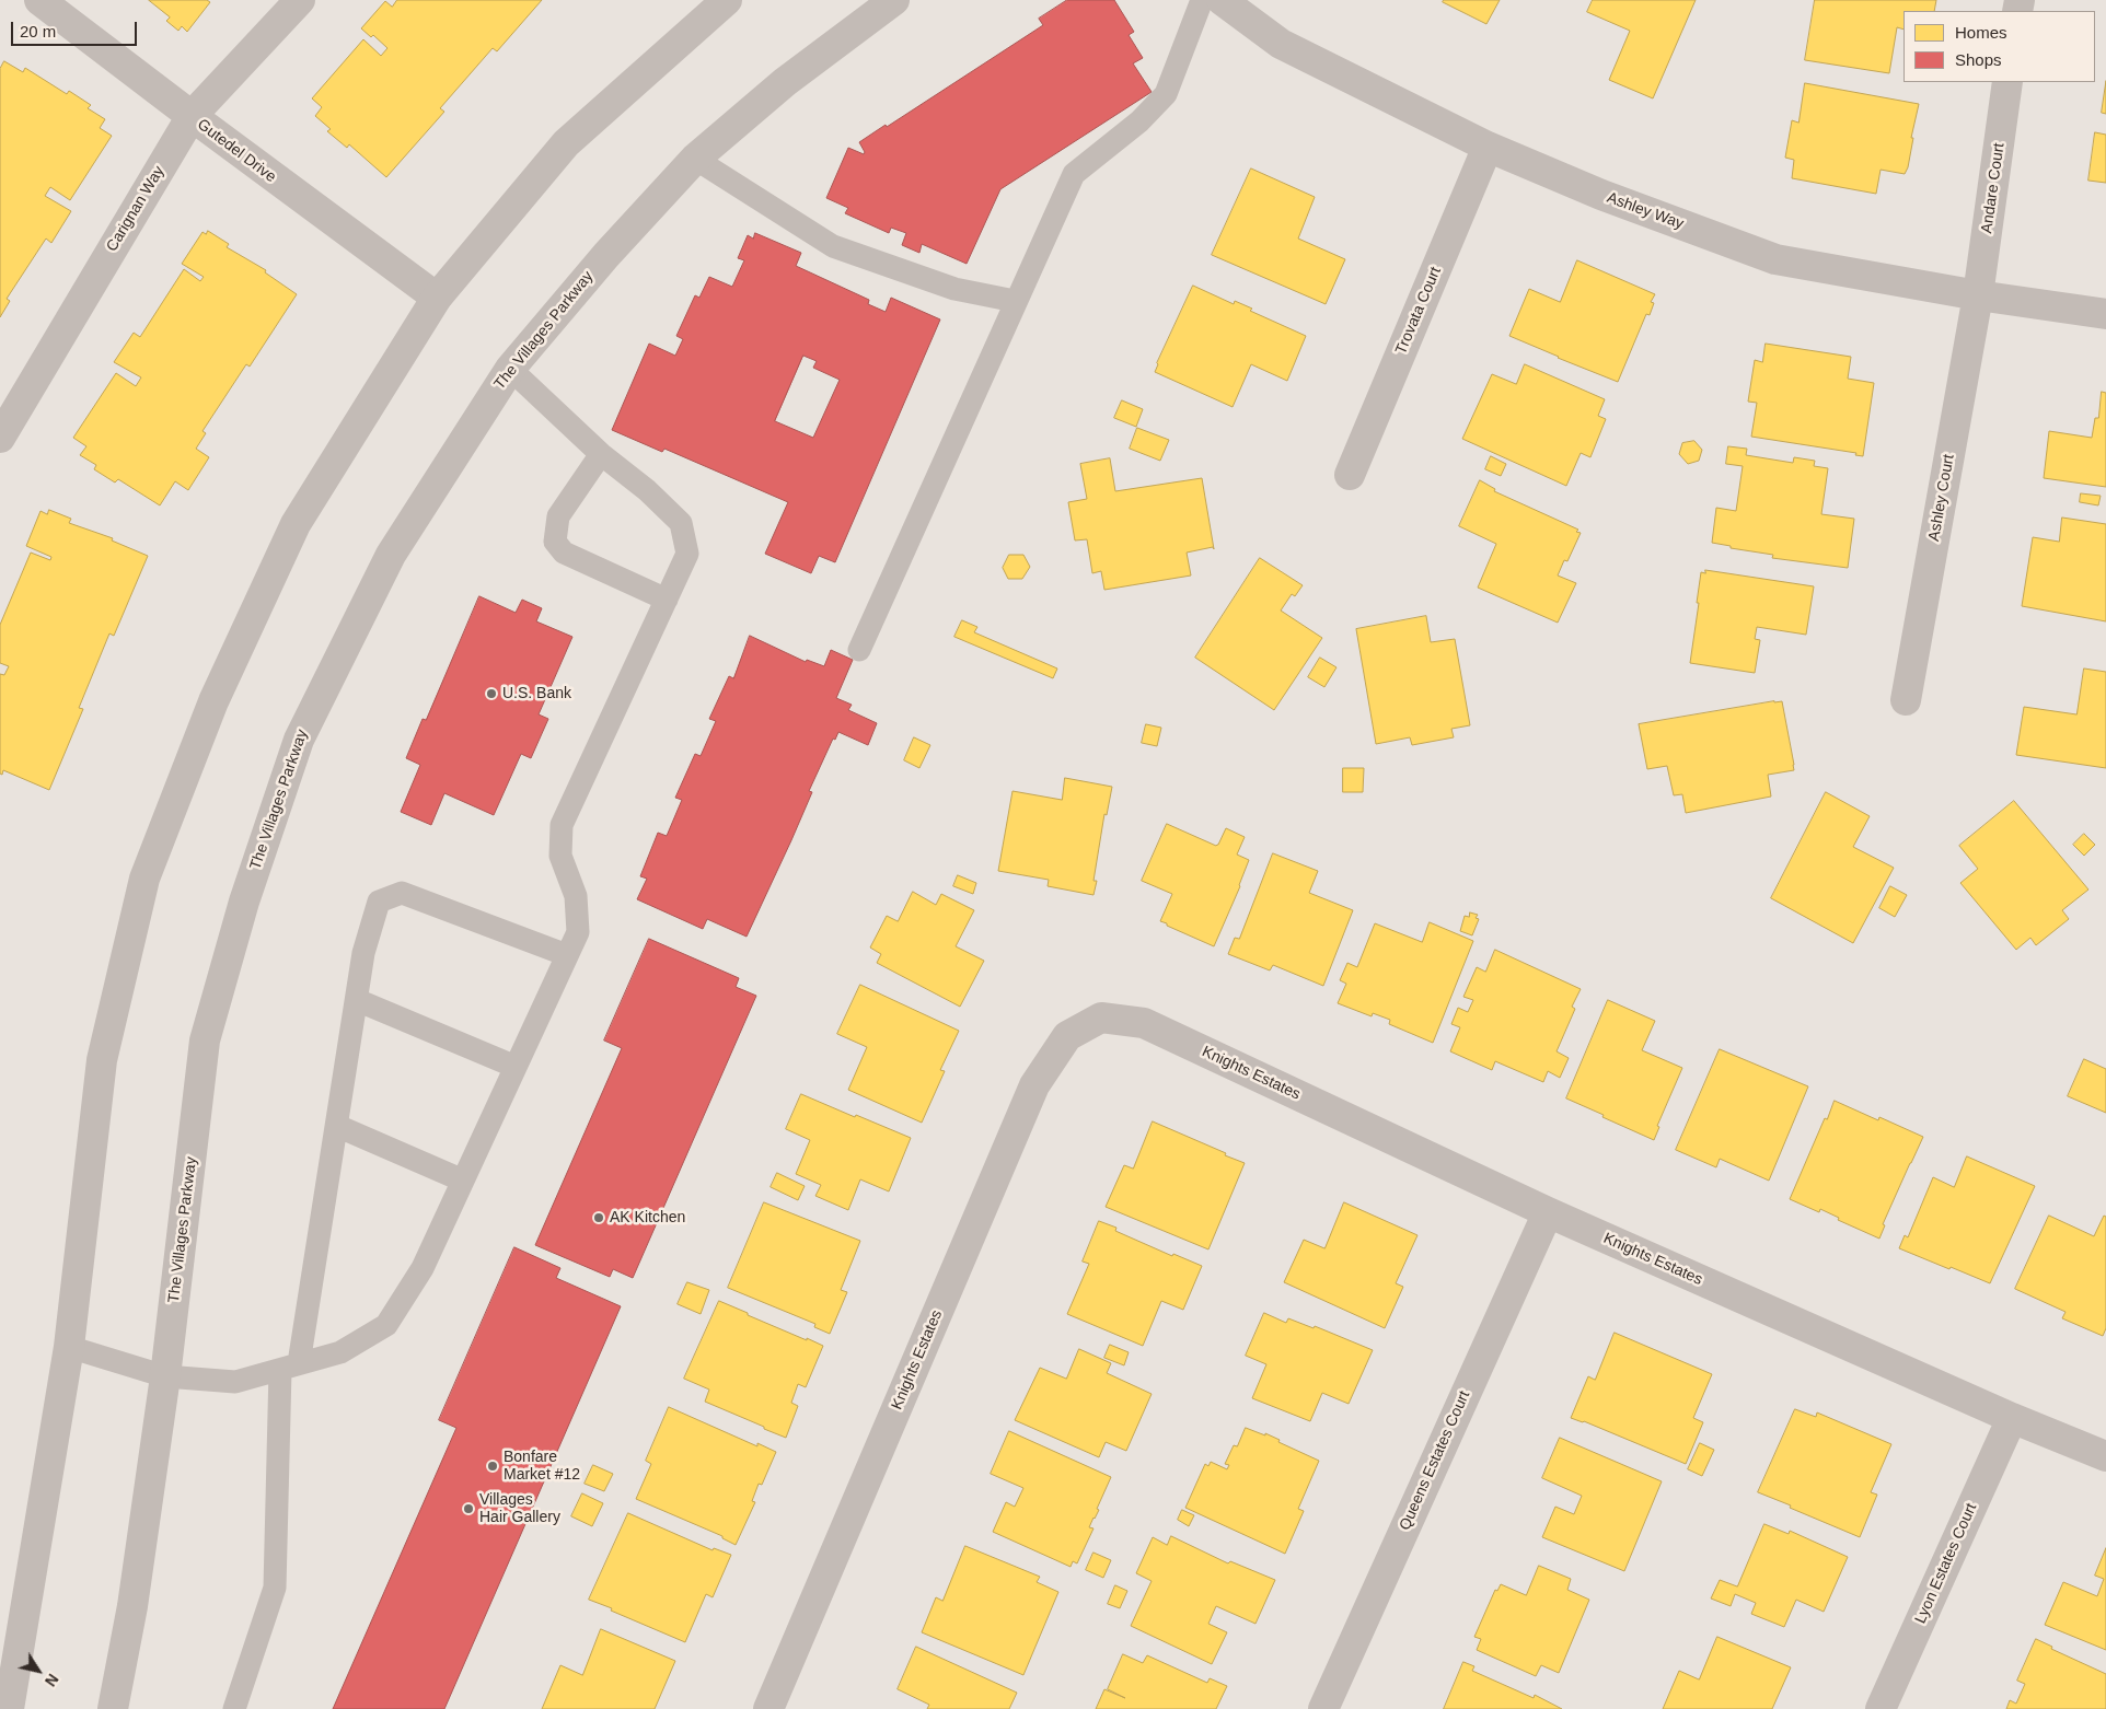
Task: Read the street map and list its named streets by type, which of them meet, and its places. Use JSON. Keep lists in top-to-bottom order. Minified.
{"streets":{"street":["Gutedel Drive","Andare Court","Carignan Way","Ashley Way","Trovata Court","The Villages Parkway","Ashley Court","Knights Estates","Queens Estates Court","Lyon Estates Court"]},"crossings":[["Gutedel Drive","Carignan Way"],["Andare Court","Ashley Way"],["Andare Court","Ashley Court"],["Ashley Way","Trovata Court"],["Ashley Way","Ashley Court"],["Knights Estates","Queens Estates Court"],["Knights Estates","Lyon Estates Court"]],"places":["U.S. Bank","AK Kitchen","Bonfare Market #12","Villages Hair Gallery"],"legend":["Homes","Shops"],"scale_bar":"20 m","north":"bottom right"}
